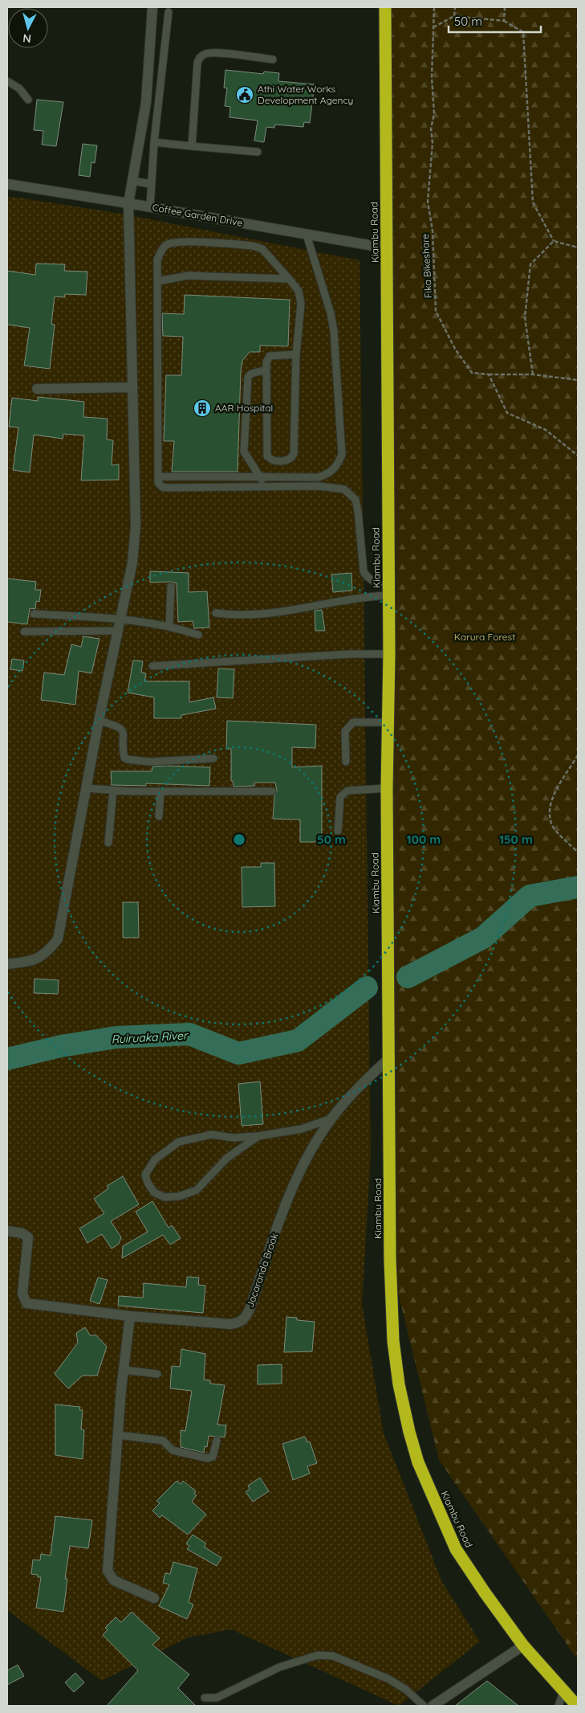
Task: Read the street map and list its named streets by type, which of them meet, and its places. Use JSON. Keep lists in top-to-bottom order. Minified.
{"streets":{"highway":["Kiambu Road"],"street":["Coffee Garden Drive","Jacaranda Brook"],"path":["Fika Bikeshare"]},"crossings":[["Coffee Garden Drive","Kiambu Road"],["Kiambu Road","Jacaranda Brook"]],"water":["Ruiruaka River"],"parks":["Karura Forest"],"places":{"public building":["Athi Water Works Development Agency"],"building":["AAR Hospital"]},"scale_bar":"50 m","north":"bottom","rings":["50 m","100 m","150 m"]}
